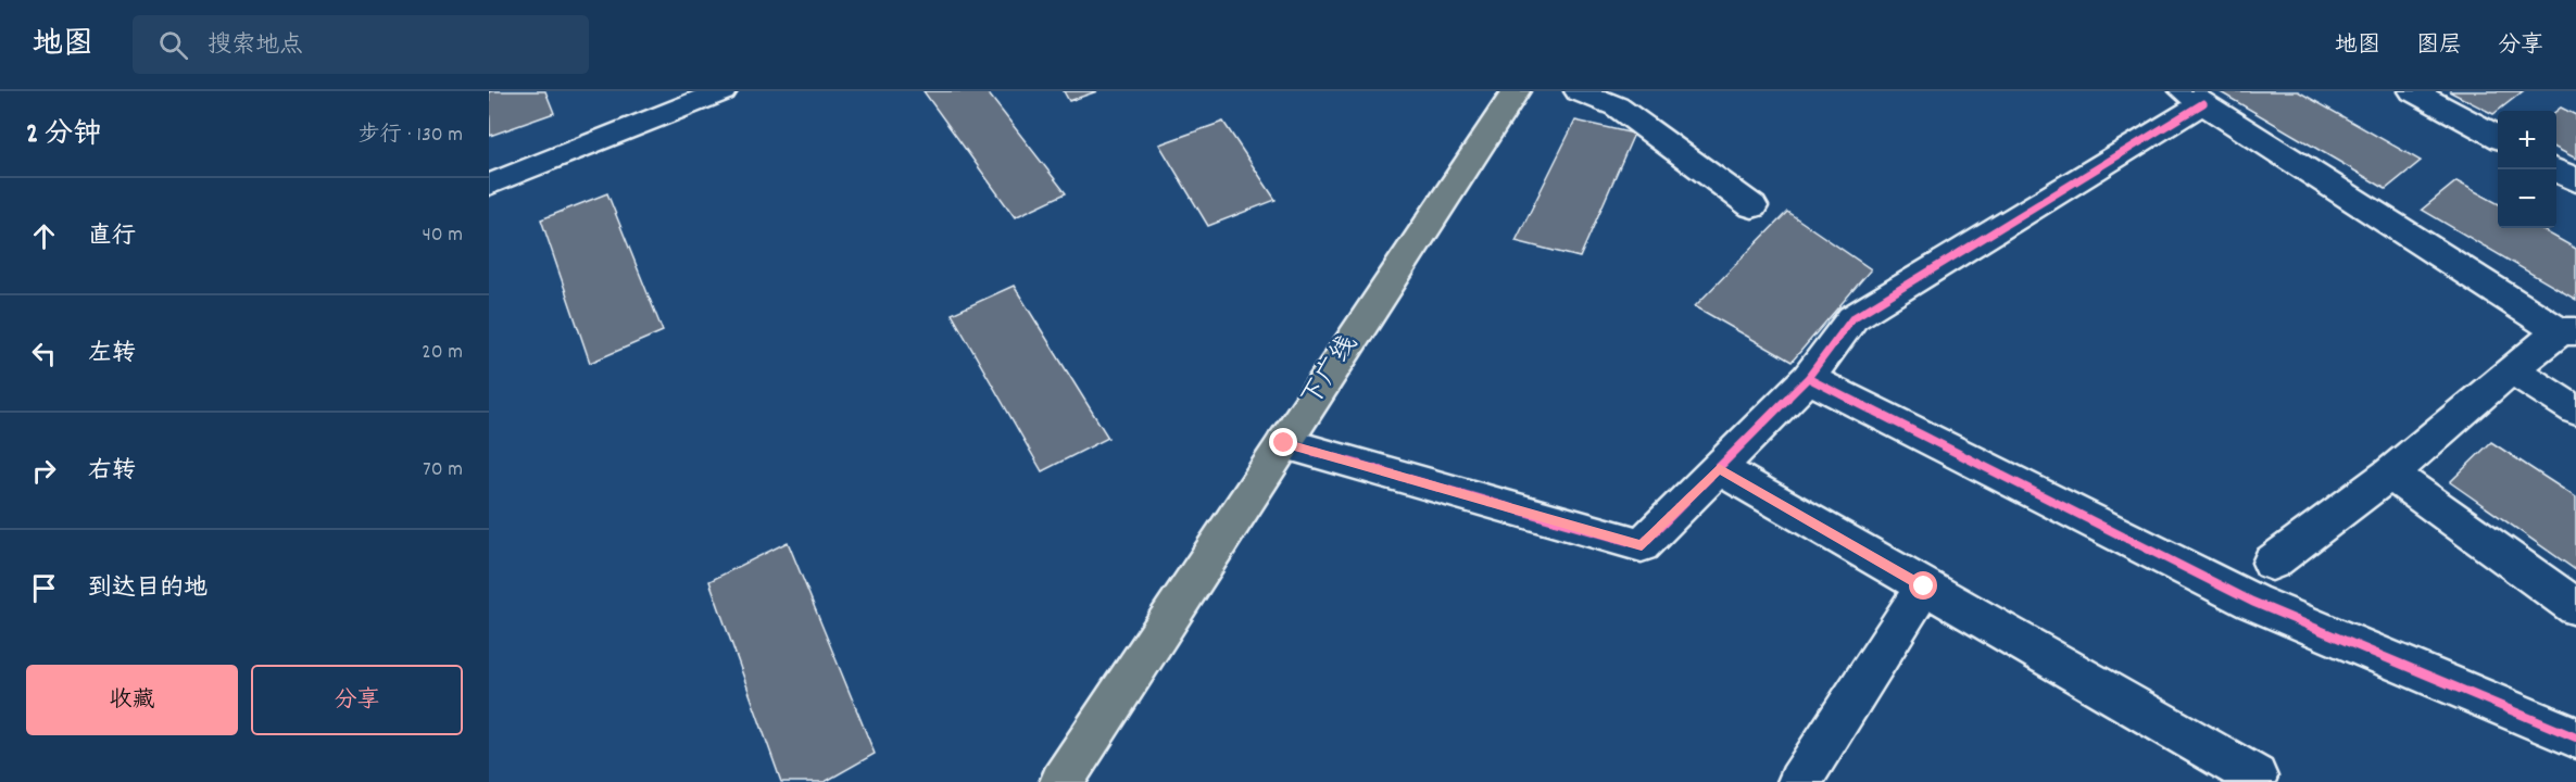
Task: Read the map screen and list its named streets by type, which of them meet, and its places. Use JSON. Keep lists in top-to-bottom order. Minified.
{"streets":{"main road":["下广线"]},"page":{"header":"地图","search":"搜索地点","nav":["地图","图层","分享"],"heading":["2 分钟","步行 · 130 m"],"map_buttons":["+","−"],"list":[["直行","40 m"],["左转","20 m"],["右转","70 m"],"到达目的地"],"buttons":["收藏","分享"]}}
